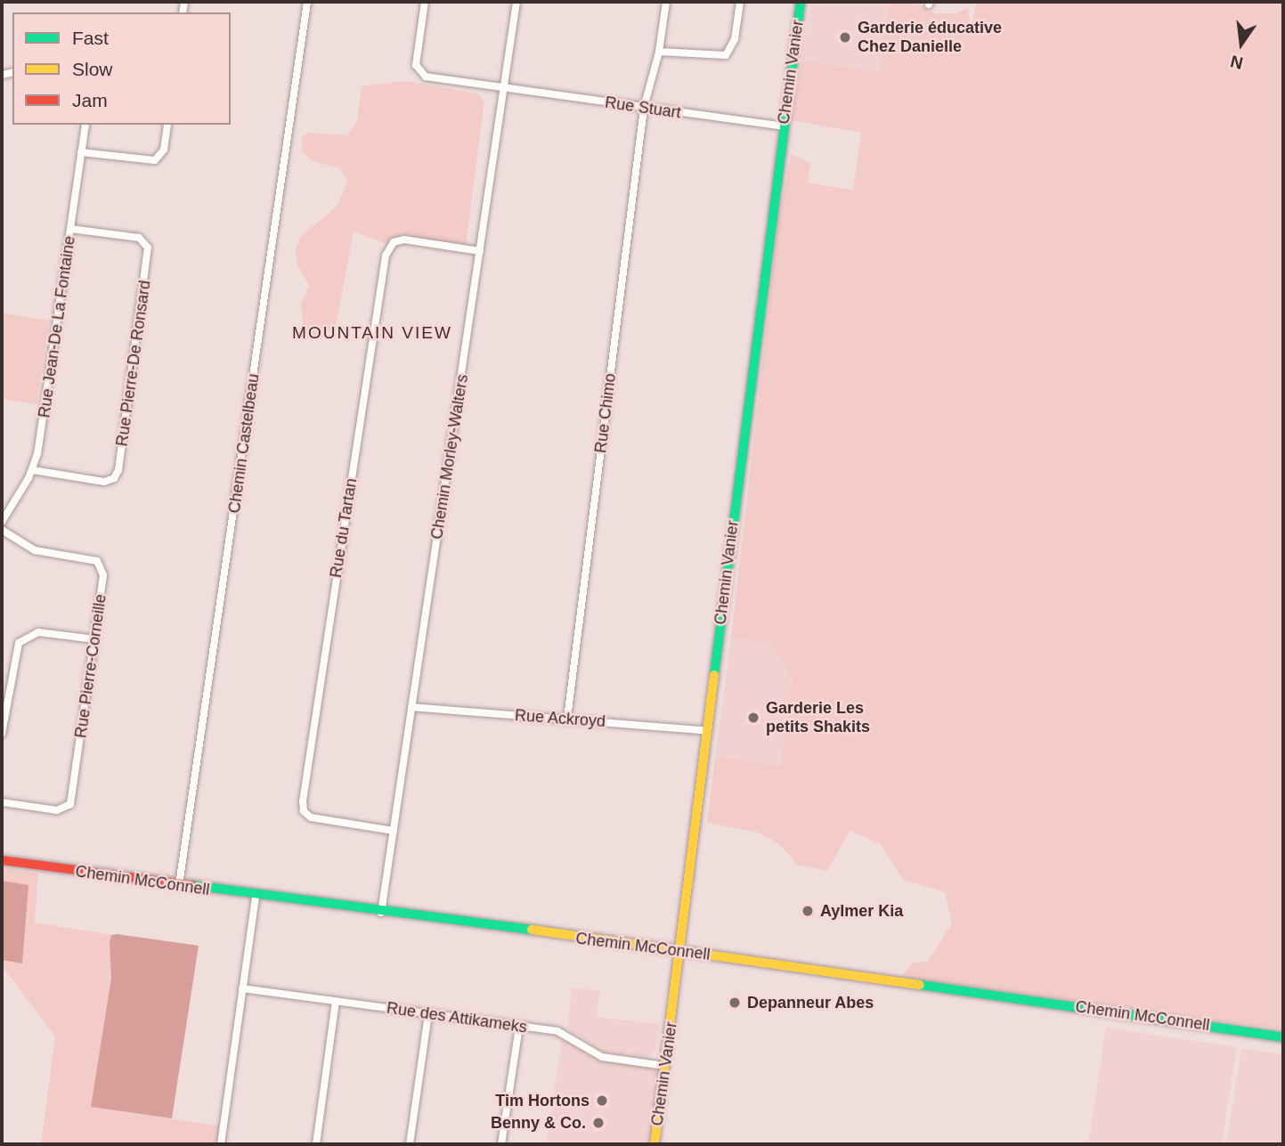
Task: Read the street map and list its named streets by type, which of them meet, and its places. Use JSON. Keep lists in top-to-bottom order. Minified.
{"streets":{"street":["Chemin Vanier","Rue Stuart","Rue Jean-De La Fontaine","Rue Pierre-De Ronsard","Rue Chimo","Chemin Castelbeau","Chemin Morley-Walters","Rue du Tartan","Rue Pierre-Corneille","Rue Ackroyd","Chemin McConnell","Rue des Attikameks"]},"crossings":[["Chemin Vanier","Rue Stuart"],["Chemin Vanier","Rue Ackroyd"],["Chemin Vanier","Chemin McConnell"],["Chemin Vanier","Rue des Attikameks"],["Rue Stuart","Rue Chimo"],["Rue Stuart","Chemin Morley-Walters"],["Rue Jean-De La Fontaine","Rue Pierre-De Ronsard"],["Rue Chimo","Rue Ackroyd"],["Chemin Castelbeau","Chemin McConnell"],["Chemin Morley-Walters","Rue du Tartan"],["Chemin Morley-Walters","Rue Ackroyd"],["Chemin Morley-Walters","Chemin McConnell"]],"districts":["MOUNTAIN VIEW"],"places":["Garderie éducative Chez Danielle","Garderie Les petits Shakits","Aylmer Kia","Depanneur Abes","Tim Hortons","Benny & Co."],"legend":["Fast","Slow","Jam"],"north":"bottom"}
